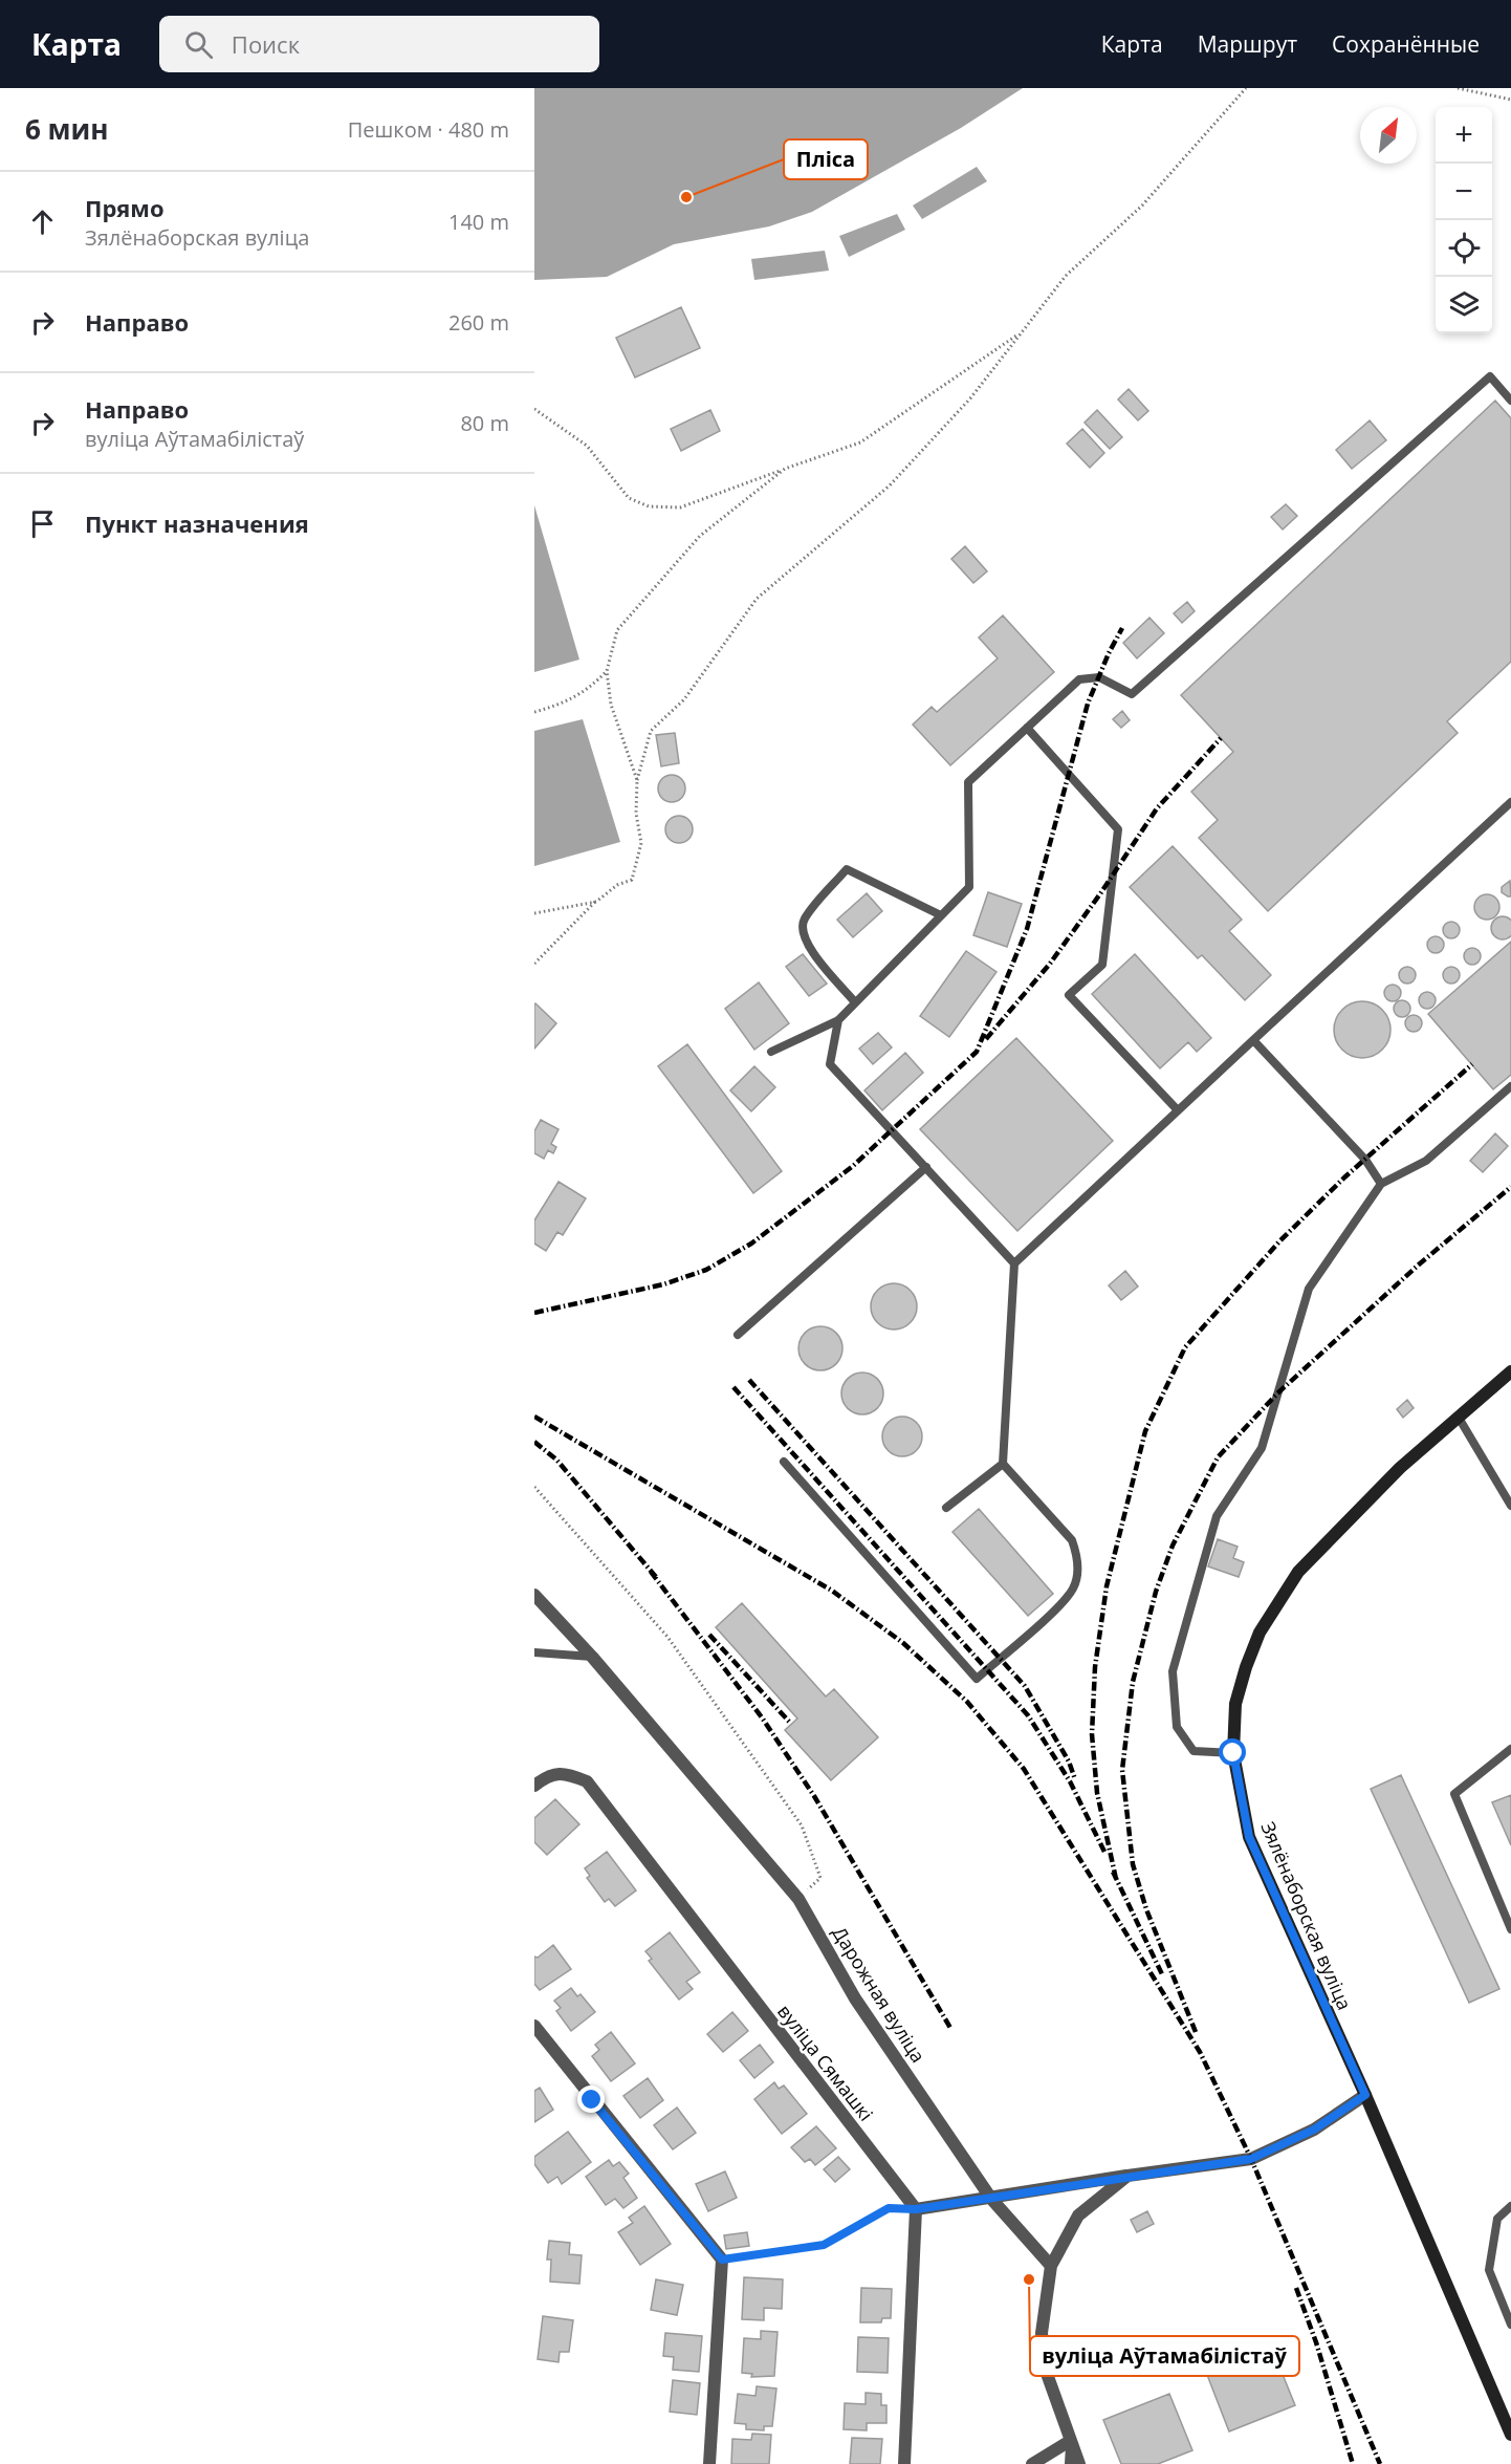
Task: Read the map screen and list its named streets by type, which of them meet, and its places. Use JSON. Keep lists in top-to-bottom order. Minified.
{"streets":{"main road":["Зялёнаборская вуліца"],"street":["Дарожная вуліца","вуліца Сямашкі"]},"places":["Пліса","вуліца Аўтамабілістаў"],"north":"top right","page":{"header":"Карта","search":"Поиск","nav":["Карта","Маршрут","Сохранённые"],"heading":["6 мин","Пешком · 480 m"],"map_buttons":["+","−"],"list":[["Прямо","Зялёнаборская вуліца","140 m"],["Направо","260 m"],["Направо","вуліца Аўтамабілістаў","80 m"],"Пункт назначения"]}}
